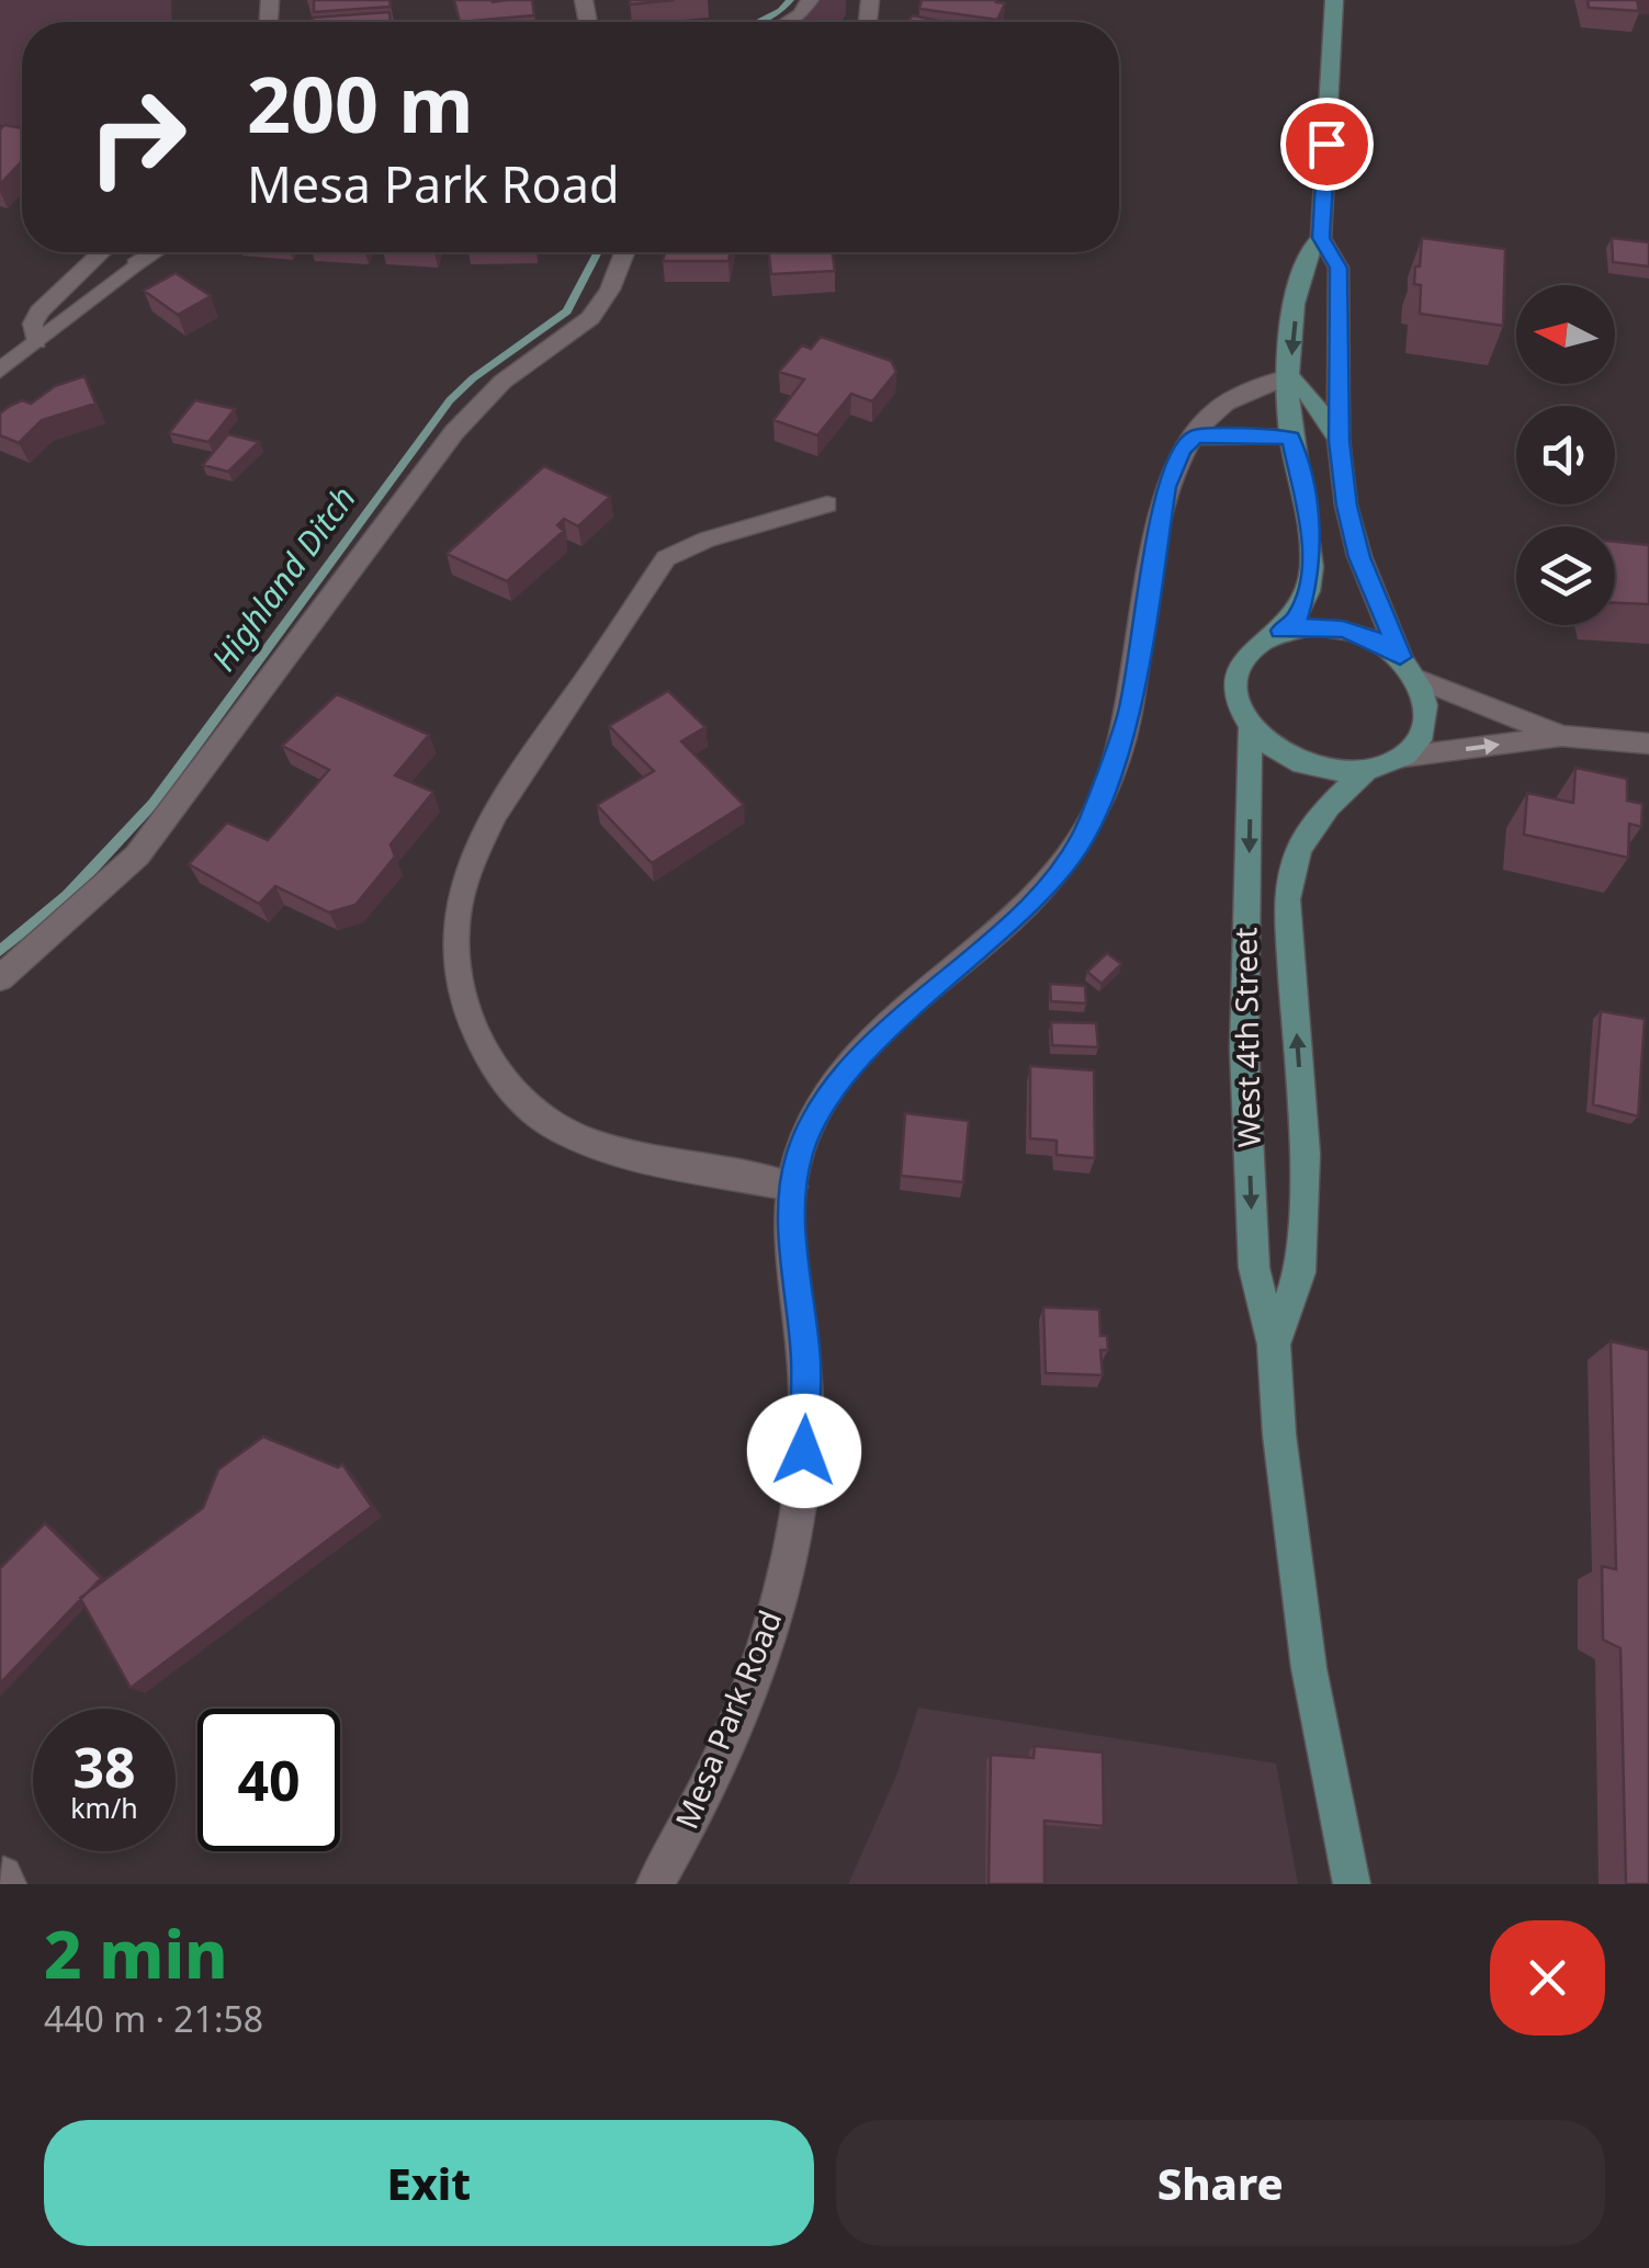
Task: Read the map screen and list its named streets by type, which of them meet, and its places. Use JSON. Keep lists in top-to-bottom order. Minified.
{"streets":{"main road":["West 4th Street"],"street":["Mesa Park Road"]},"water":["Highland Ditch"],"north":"left","page":{"turn":["200 m","Mesa Park Road"],"speed":"38 km/h","limit":"40","heading":["2 min","440 m · 21:58"],"buttons":["Exit","Share"]}}
